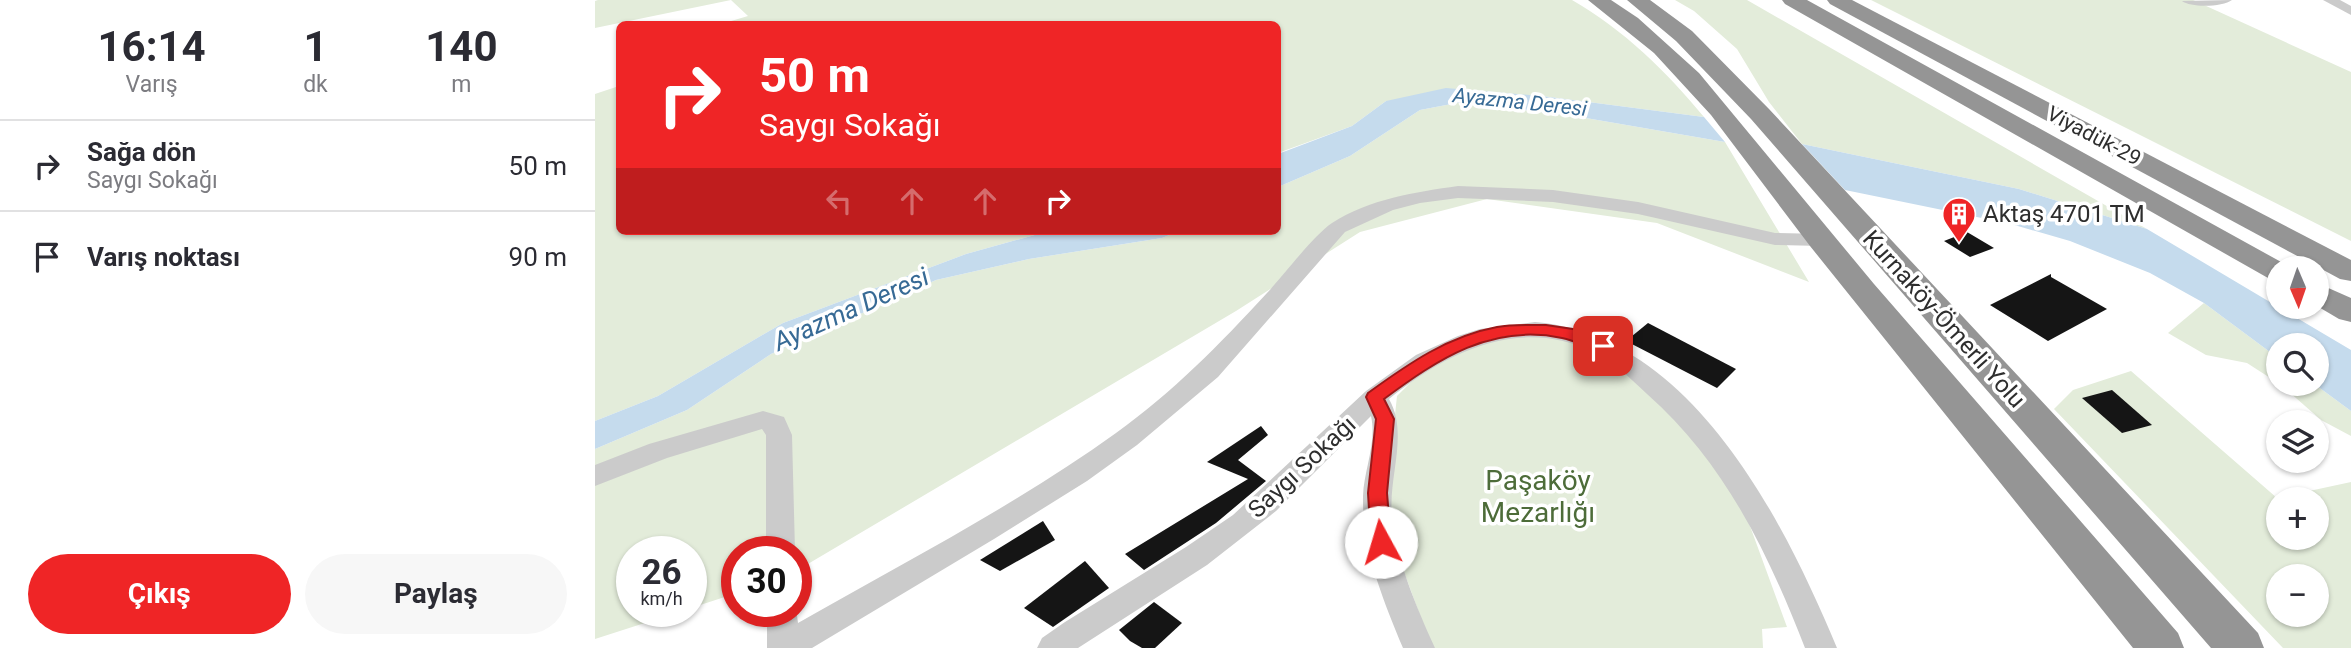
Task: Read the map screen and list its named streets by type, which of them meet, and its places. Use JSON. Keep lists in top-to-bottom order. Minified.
{"streets":{"highway":["Viyadük-29","Kurnaköy-Ömerli Yolu"],"street":["Saygı Sokağı"]},"water":["Ayazma Deresi"],"parks":["Paşaköy Mezarlığı"],"places":{"building":["Aktaş 4701 TM"]},"north":"bottom","page":{"eta":["16:14","Varış","1","dk","140","m"],"turn":["50 m","Saygı Sokağı"],"list":[{"name":"Sağa dön","note":"Saygı Sokağı","value":"50 m"},{"name":"Varış noktası","value":"90 m"}],"map_buttons":["+","−"],"speed":"26 km/h","limit":"30","buttons":["Çıkış","Paylaş"]}}
